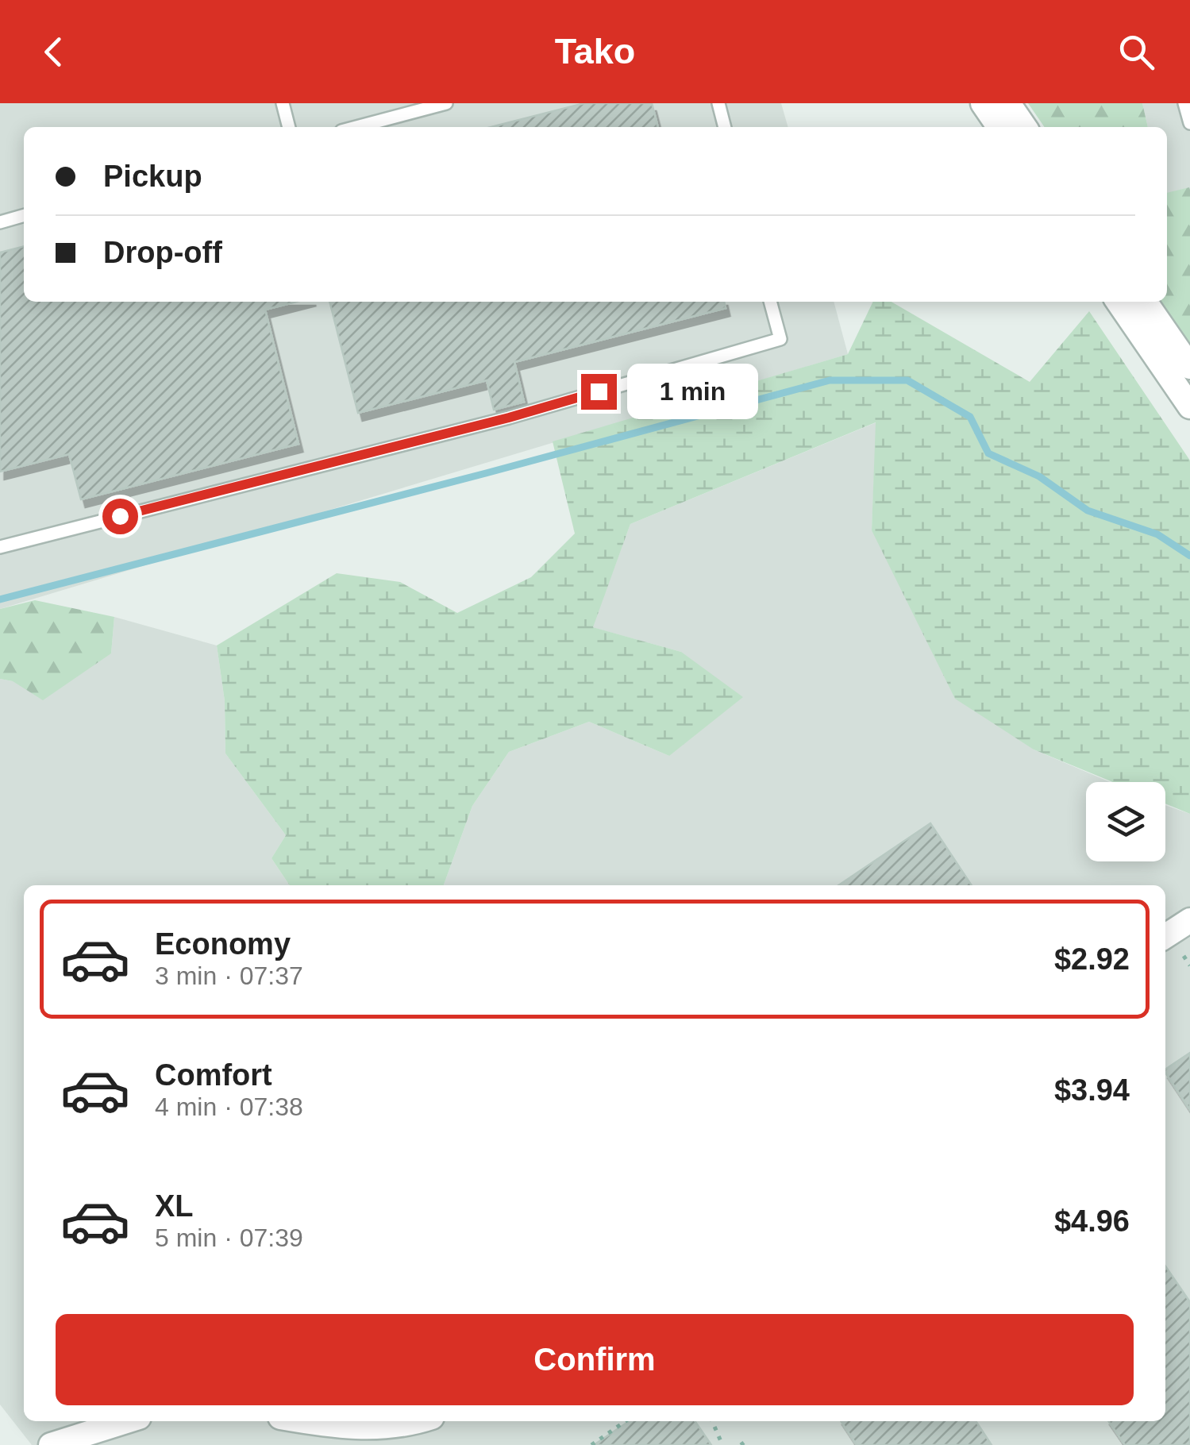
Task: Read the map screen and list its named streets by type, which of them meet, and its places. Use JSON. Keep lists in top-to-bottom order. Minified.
{"page":{"header":"Tako","banner":["Pickup","Drop-off"],"bubble":"1 min","list":[{"name":"Economy","note":"3 min · 07:37","value":"$2.92"},{"name":"Comfort","note":"4 min · 07:38","value":"$3.94"},{"name":"XL","note":"5 min · 07:39","value":"$4.96"}],"buttons":"Confirm"}}
